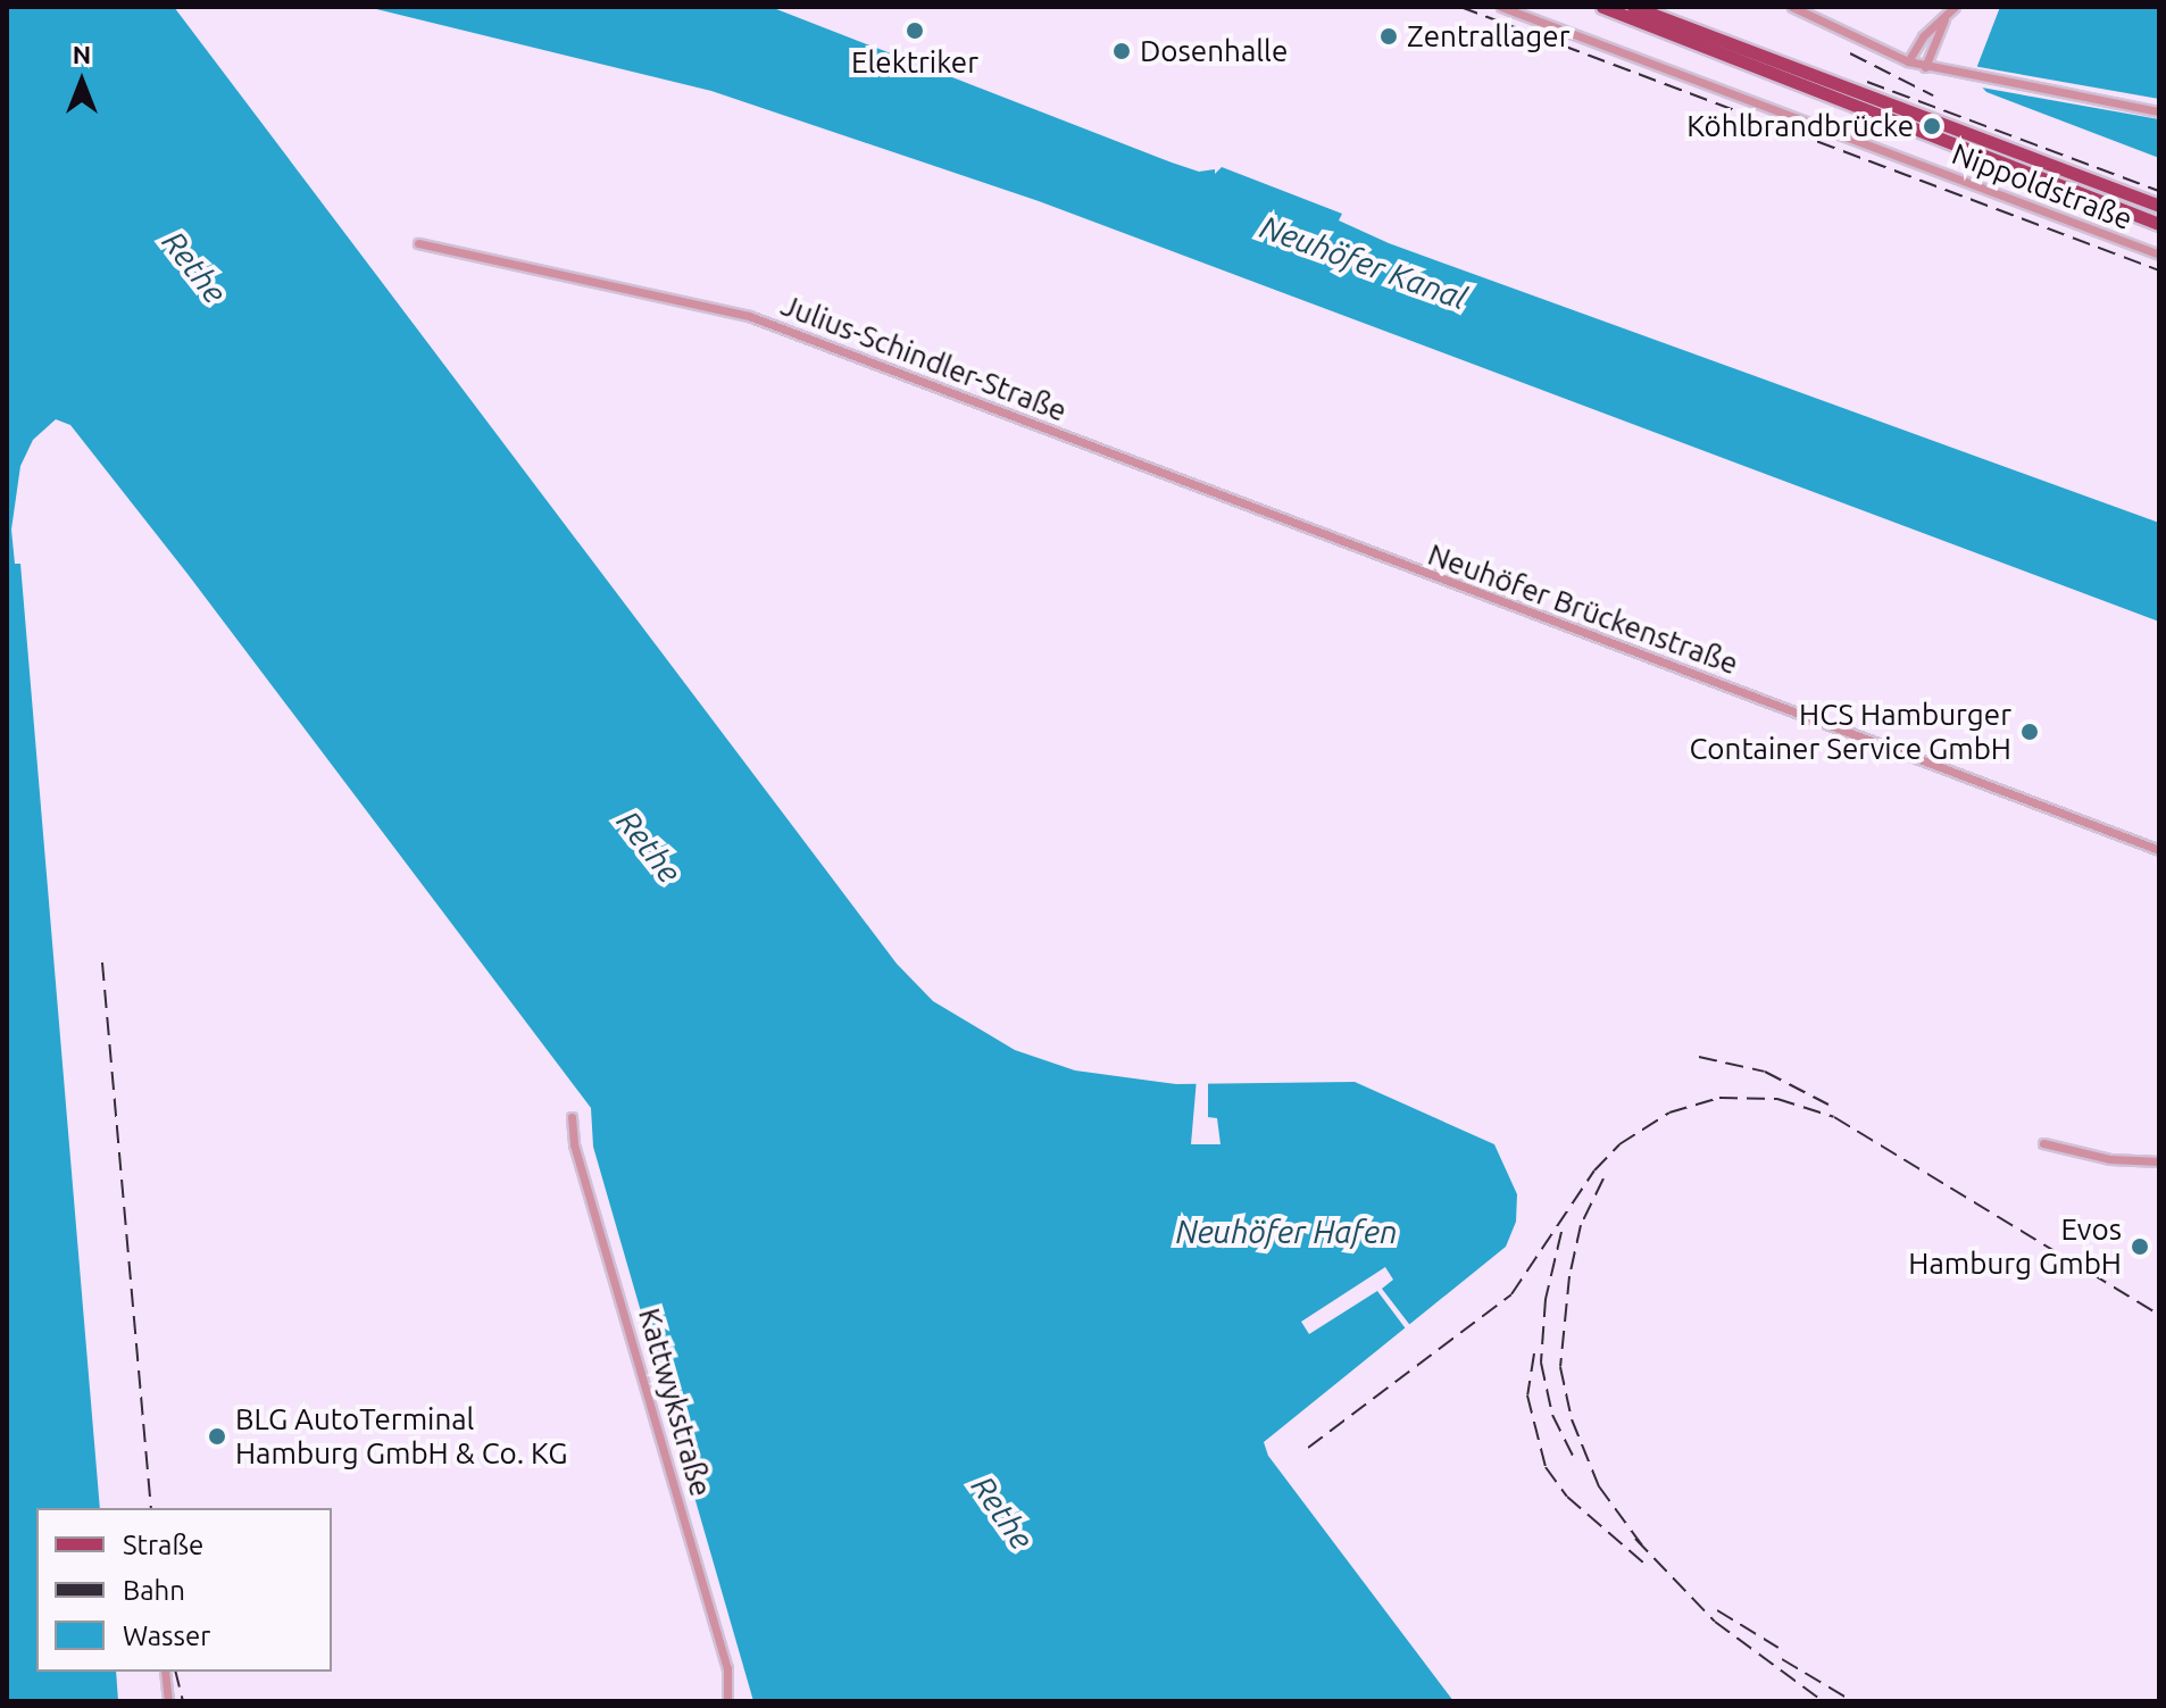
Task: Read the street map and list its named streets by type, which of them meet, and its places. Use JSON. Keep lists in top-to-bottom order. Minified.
{"streets":{"street":["Nippoldstraße","Julius-Schindler-Straße","Neuhöfer Brückenstraße","Kattwykstraße"]},"crossings":[["Julius-Schindler-Straße","Neuhöfer Brückenstraße"]],"water":["Neuhöfer Kanal","Rethe","Neuhöfer Hafen"],"places":["Elektriker","Zentrallager","Dosenhalle","Köhlbrandbrücke","HCS Hamburger Container Service GmbH","Evos Hamburg GmbH","BLG AutoTerminal Hamburg GmbH & Co. KG"],"legend":["Straße","Bahn","Wasser"],"north":"top"}
